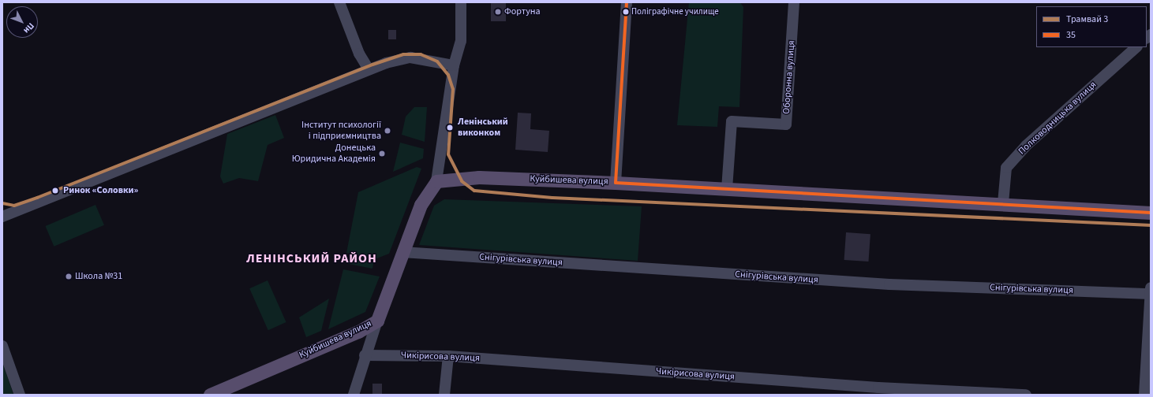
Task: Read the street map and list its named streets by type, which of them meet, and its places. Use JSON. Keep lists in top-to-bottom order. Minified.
{"streets":{"main road":["Куйбишева вулиця"],"street":["Оборонна вулиця","Полководницька вулиця","Снігурівська вулиця","Чикірисова вулиця"]},"crossings":[["Оборонна вулиця","Куйбишева вулиця"],["Полководницька вулиця","Куйбишева вулиця"],["Куйбишева вулиця","Снігурівська вулиця"]],"districts":["ЛЕНІНСЬКИЙ РАЙОН"],"places":["Фортуна","Поліграфічне училище","Ленінський виконком","Інститут психології і підприємництва","Донецька Юридична Академія","Ринок «Соловки»","Школа №31"],"lines":["transit line 35","tram line 3"],"legend":["Трамвай 3","35"],"north":"bottom right"}
